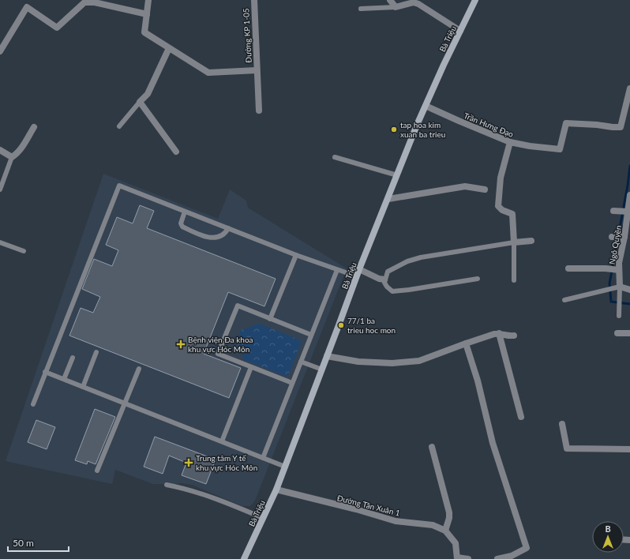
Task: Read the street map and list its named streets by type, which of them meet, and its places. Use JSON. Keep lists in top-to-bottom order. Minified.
{"streets":{"street":["Đường KP 1-05","Bà Triệu","Trần Hưng Đạo","Ngô Quyền","Đường Tân Xuân 1"]},"crossings":[["Bà Triệu","Trần Hưng Đạo"],["Bà Triệu","Đường Tân Xuân 1"]],"places":{"other":["tap hoa kim xuan ba trieu","77/1 ba trieu hoc mon"],"health":["Bệnh viện Đa khoa khu vực Hóc Môn","Trung tâm Y tế khu vực Hóc Môn"]},"scale_bar":"50 m","north":"top"}
